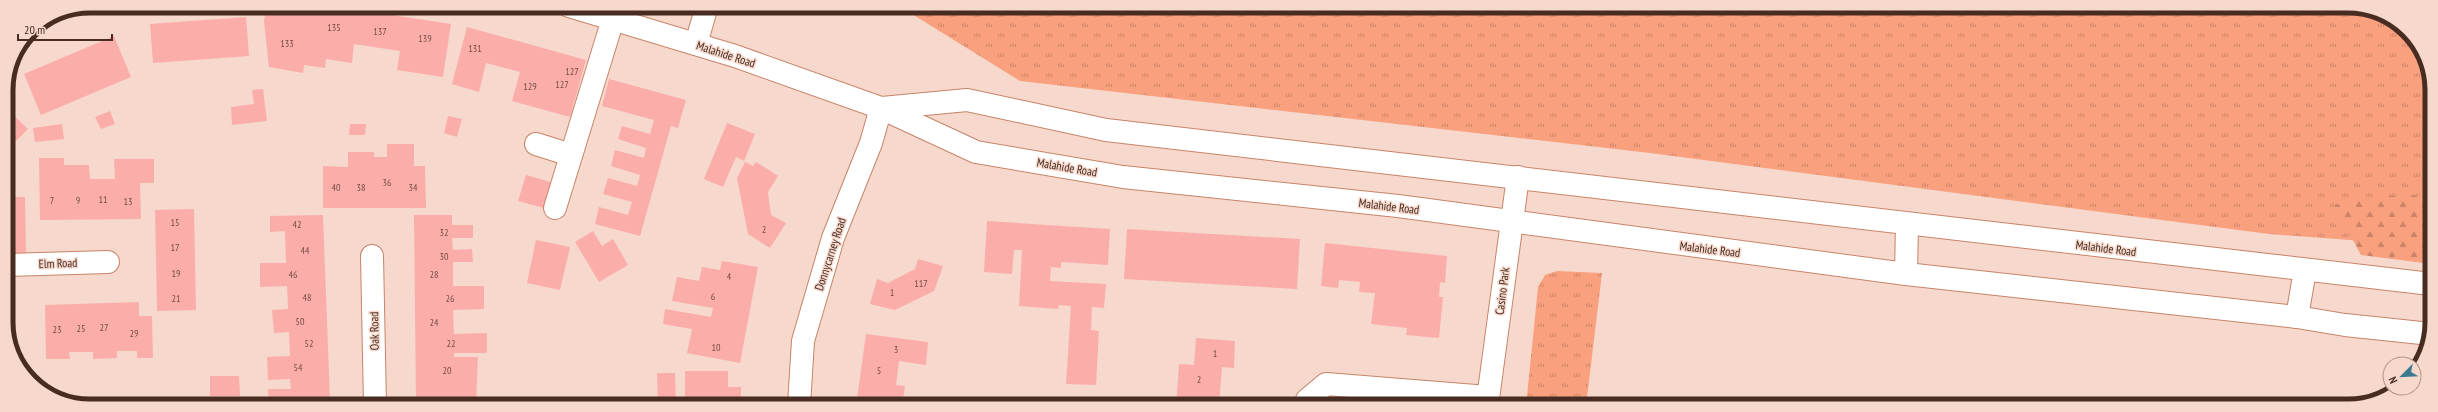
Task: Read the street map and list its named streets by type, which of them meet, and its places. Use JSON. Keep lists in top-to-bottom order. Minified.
{"streets":{"main road":["Malahide Road","Donnycarney Road","Elm Road","Casino Park","Oak Road"]},"crossings":[["Malahide Road","Donnycarney Road"],["Malahide Road","Casino Park"]],"house_numbers":["135","137","139","133","131","127","127","129","36","40","38","34","11","7","9","13","15","42","2","32","17","44","30","19","46","28","4","117","1","6","48","21","26","50","24","27","25","23","29","52","22","10","3","1","54","20","5","2"],"scale_bar":"20 m","north":"bottom left"}
